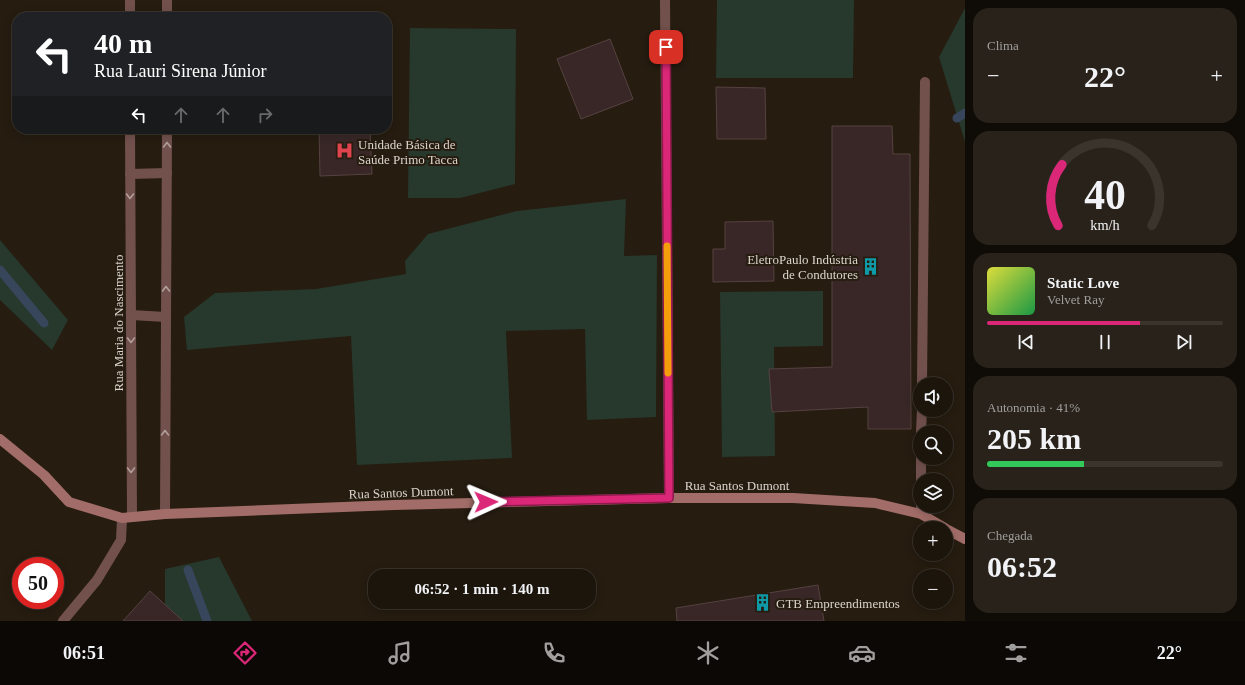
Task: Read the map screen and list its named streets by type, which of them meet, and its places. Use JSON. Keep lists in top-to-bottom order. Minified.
{"streets":{"main road":["Rua Santos Dumont"],"street":["Rua Maria do Nascimento"]},"crossings":[["Rua Maria do Nascimento","Rua Santos Dumont"]],"places":{"hospital":["Unidade Básica de Saúde Primo Tacca"],"building":["EletroPaulo Indústria de Condutores","GTB Empreendimentos"]},"page":{"tile":["Clima",["Autonomia · 41%","205 km"],["Chegada","06:52"]],"turn":["40 m","Rua Lauri Sirena Júnior"],"heat":["−","22°","+"],"song":["Static Love","Velvet Ray"],"map_buttons":["+","−"],"limit":"50","trip":"06:52 · 1 min · 140 m","tabs":["06:51","22°"],"gauge":["40","km/h"]}}
